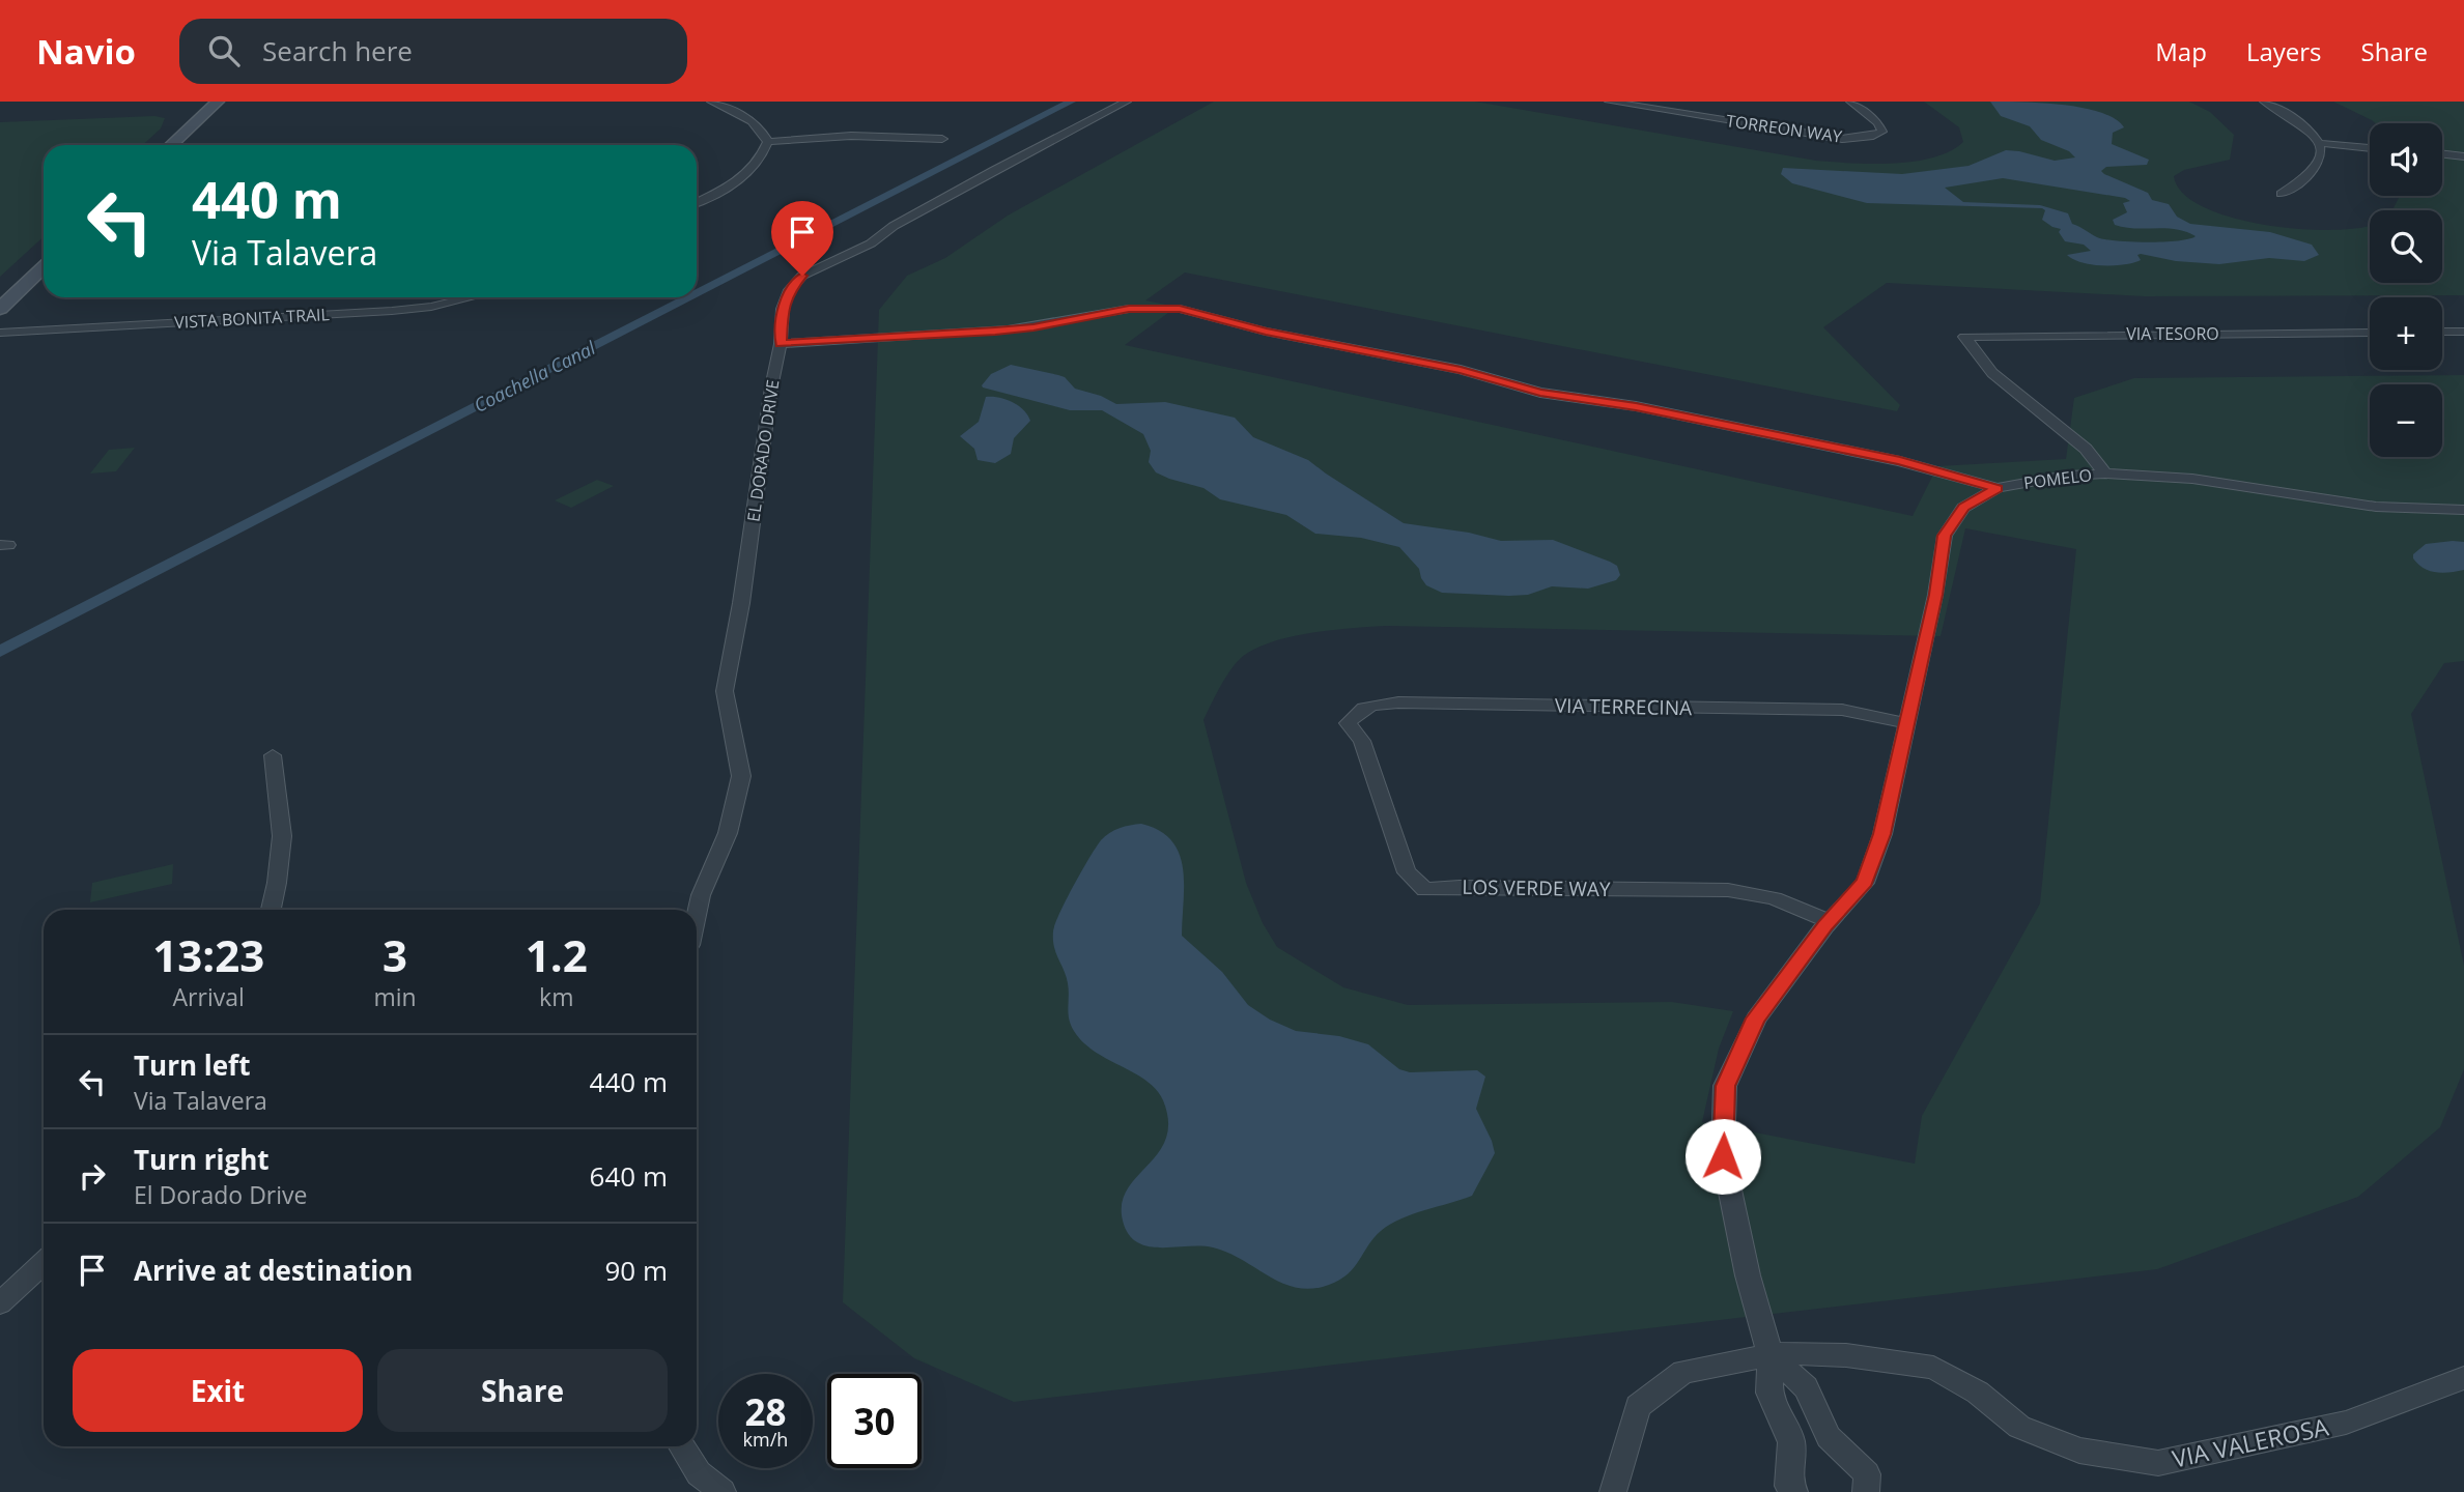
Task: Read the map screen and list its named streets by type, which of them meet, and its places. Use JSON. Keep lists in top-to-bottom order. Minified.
{"streets":{"street":["TORREON WAY","VISTA BONITA TRAIL","VIA TESORO","EL DORADO DRIVE","POMELO","VIA TERRECINA","LOS VERDE WAY","VIA VALEROSA"]},"crossings":[["VIA TESORO","POMELO"],["VIA TERRECINA","LOS VERDE WAY"]],"water":["Coachella Canal"],"page":{"header":"Navio","search":"Search here","nav":["Map","Layers","Share"],"map_buttons":["+","−"],"turn":["440 m","Via Talavera"],"eta":["13:23","Arrival","3","min","1.2","km"],"list":[{"name":"Turn left","note":"Via Talavera","value":"440 m"},{"name":"Turn right","note":"El Dorado Drive","value":"640 m"},{"name":"Arrive at destination","value":"90 m"}],"buttons":["Exit","Share"],"speed":"28 km/h","limit":"30"}}
